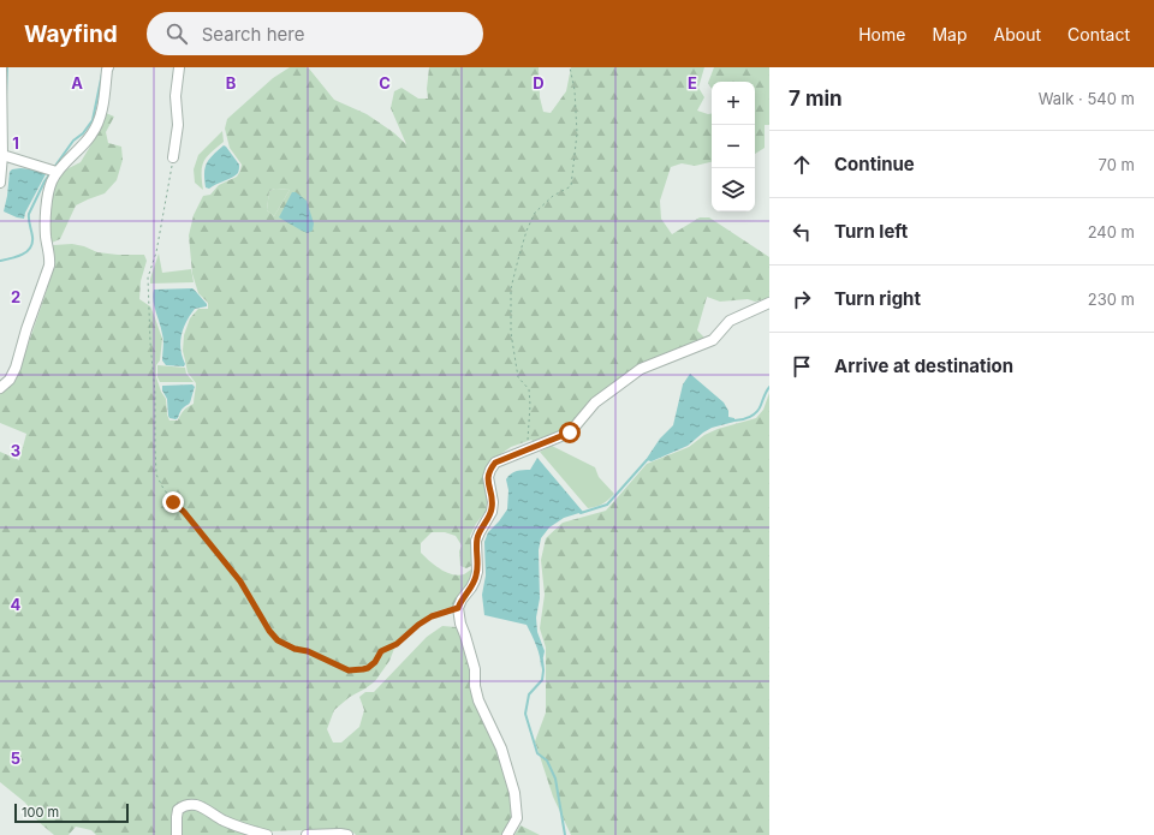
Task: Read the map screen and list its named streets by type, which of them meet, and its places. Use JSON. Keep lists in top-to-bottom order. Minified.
{"scale_bar":"100 m","page":{"header":"Wayfind","search":"Search here","nav":["Home","Map","About","Contact"],"heading":["7 min","Walk · 540 m"],"map_buttons":["+","−"],"list":[["Continue","70 m"],["Turn left","240 m"],["Turn right","230 m"],"Arrive at destination"],"scale":"100 m"},"grid":{"columns":["A","B","C","D","E"],"rows":["1","2","3","4","5"]}}
